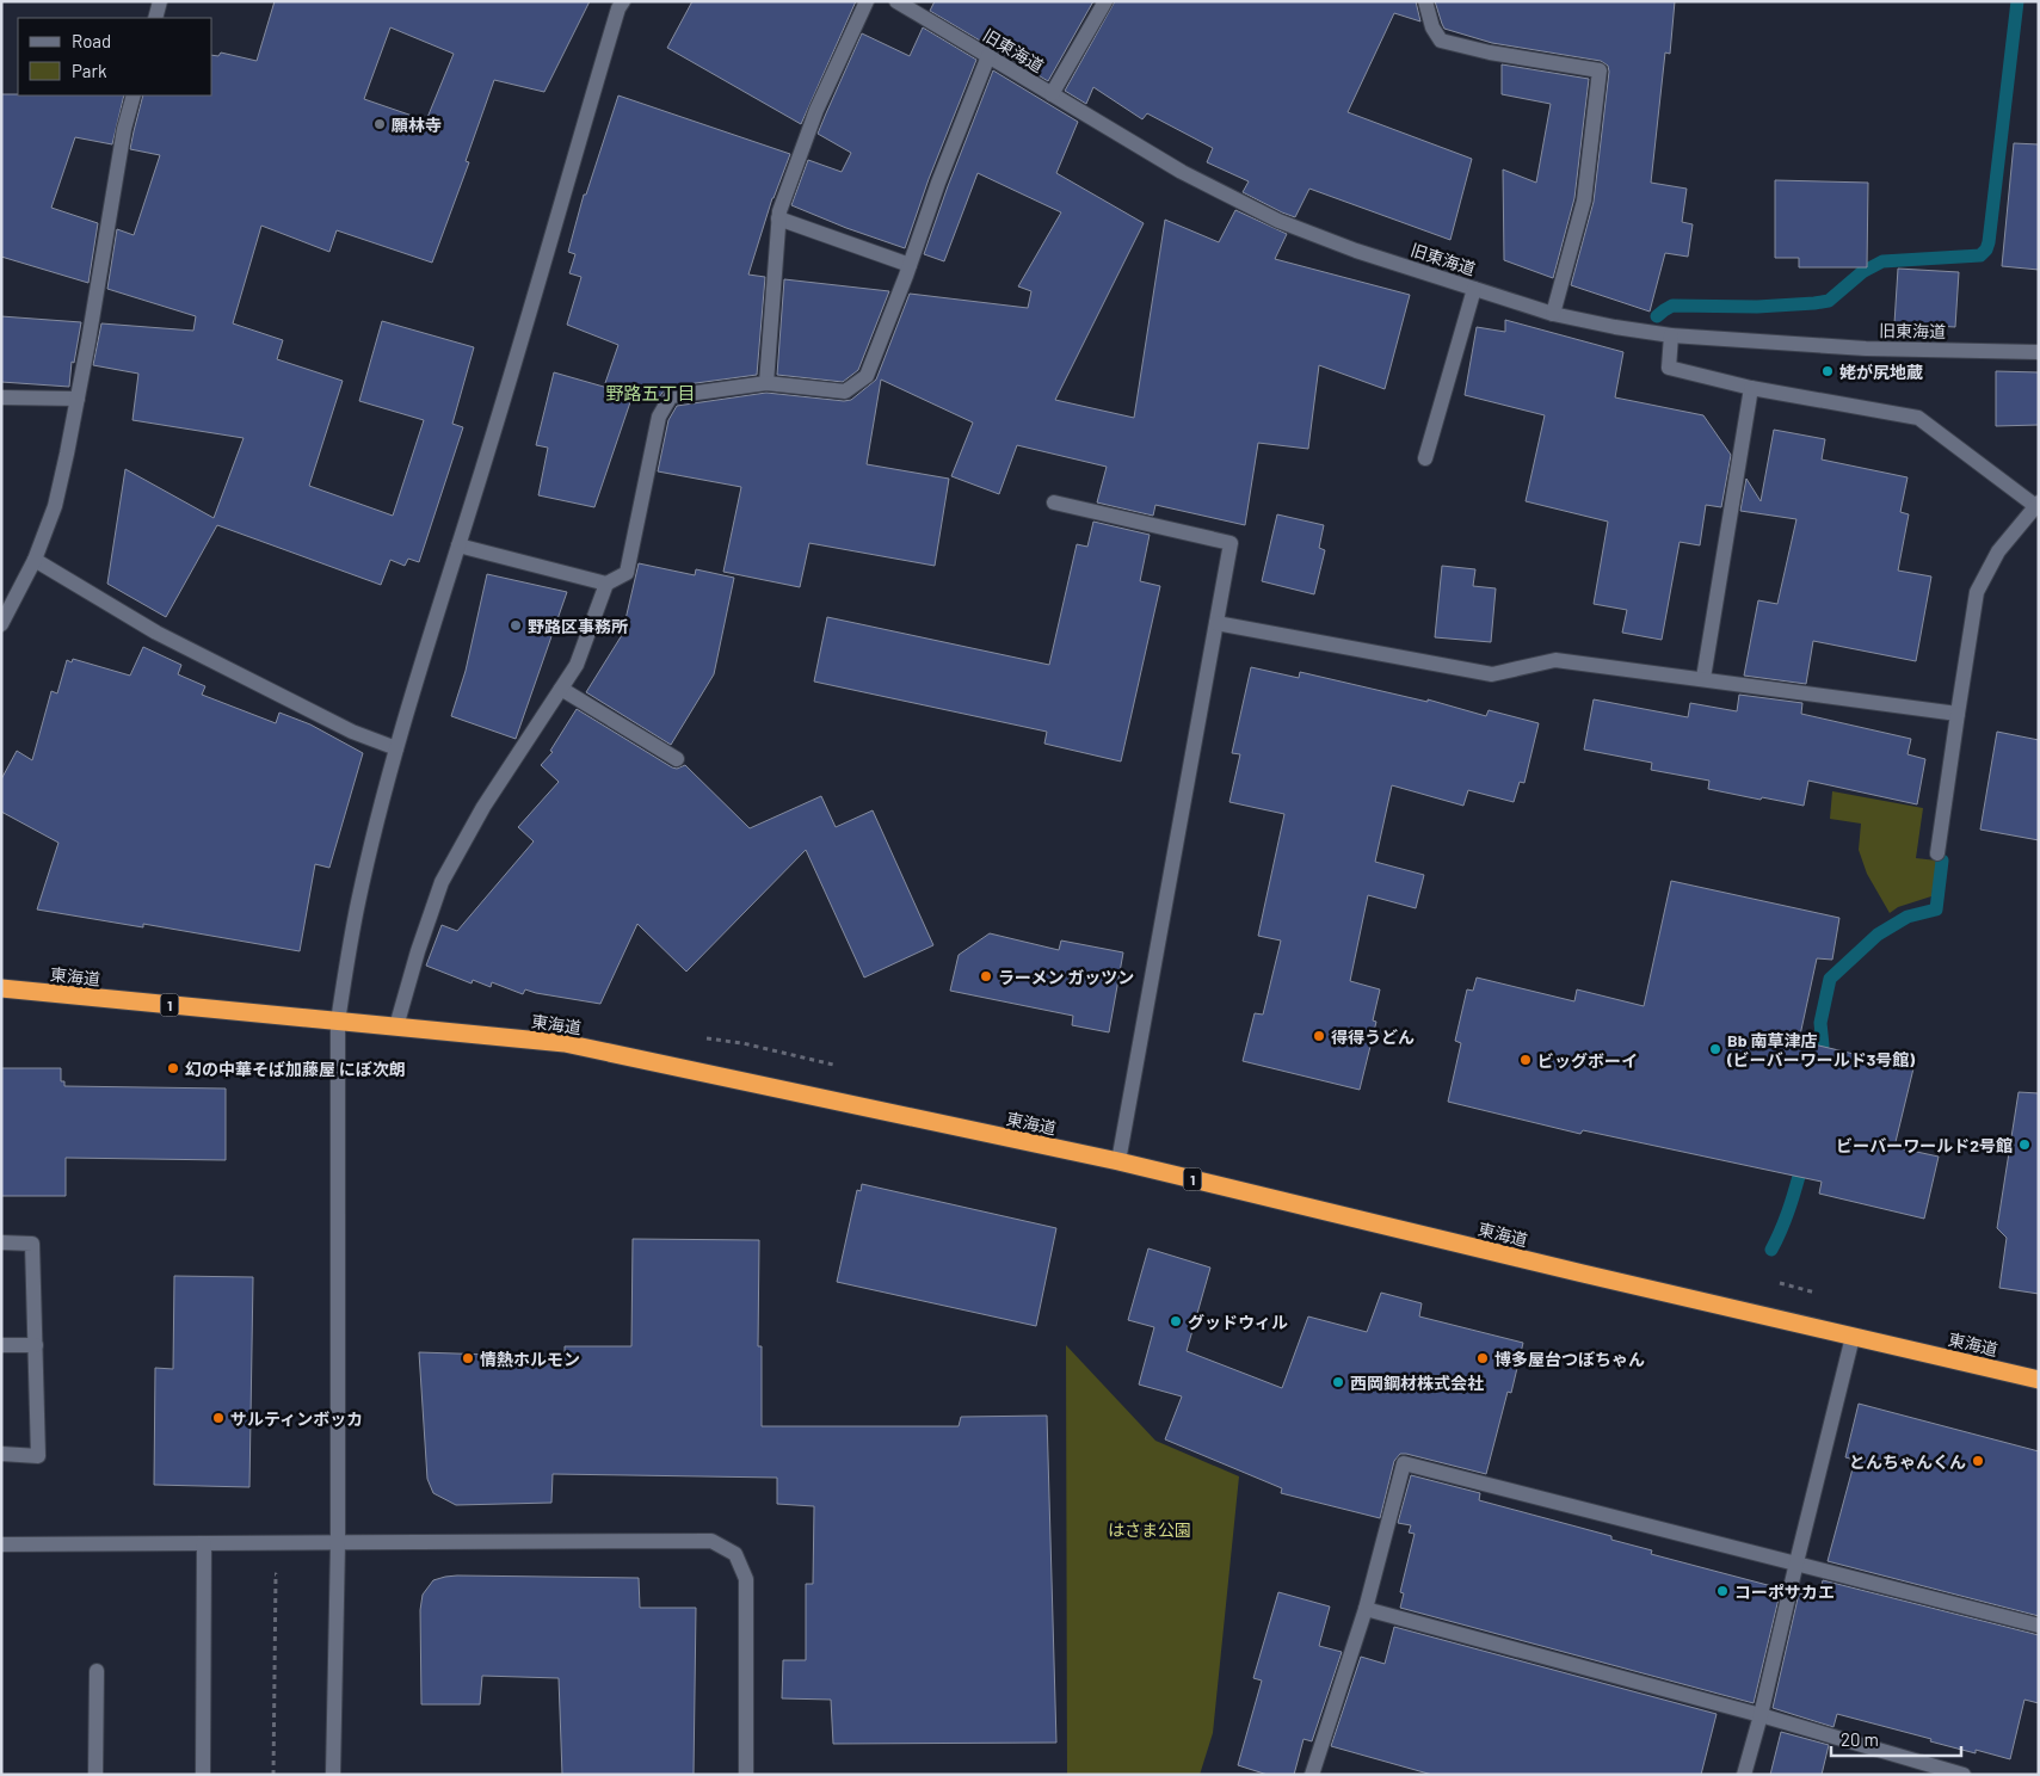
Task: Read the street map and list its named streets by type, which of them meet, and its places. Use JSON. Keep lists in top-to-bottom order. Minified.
{"streets":{"highway":["東海道","1"],"street":["旧東海道"]},"districts":["野路五丁目"],"parks":["はさま公園"],"places":["願林寺","姥が尻地蔵","野路区事務所","ラーメン ガッツン","得得うどん","Bb 南草津店 (ビーバーワールド3号館)","ビッグボーイ","幻の中華そば加藤屋 にぼ次朗","ビーバーワールド2号館","グッドウィル","情熱ホルモン","博多屋台つぼちゃん","西岡鋼材株式会社","サルティンボッカ","とんちゃんくん","コーポサカエ"],"legend":["Road","Park"],"scale_bar":"20 m"}
